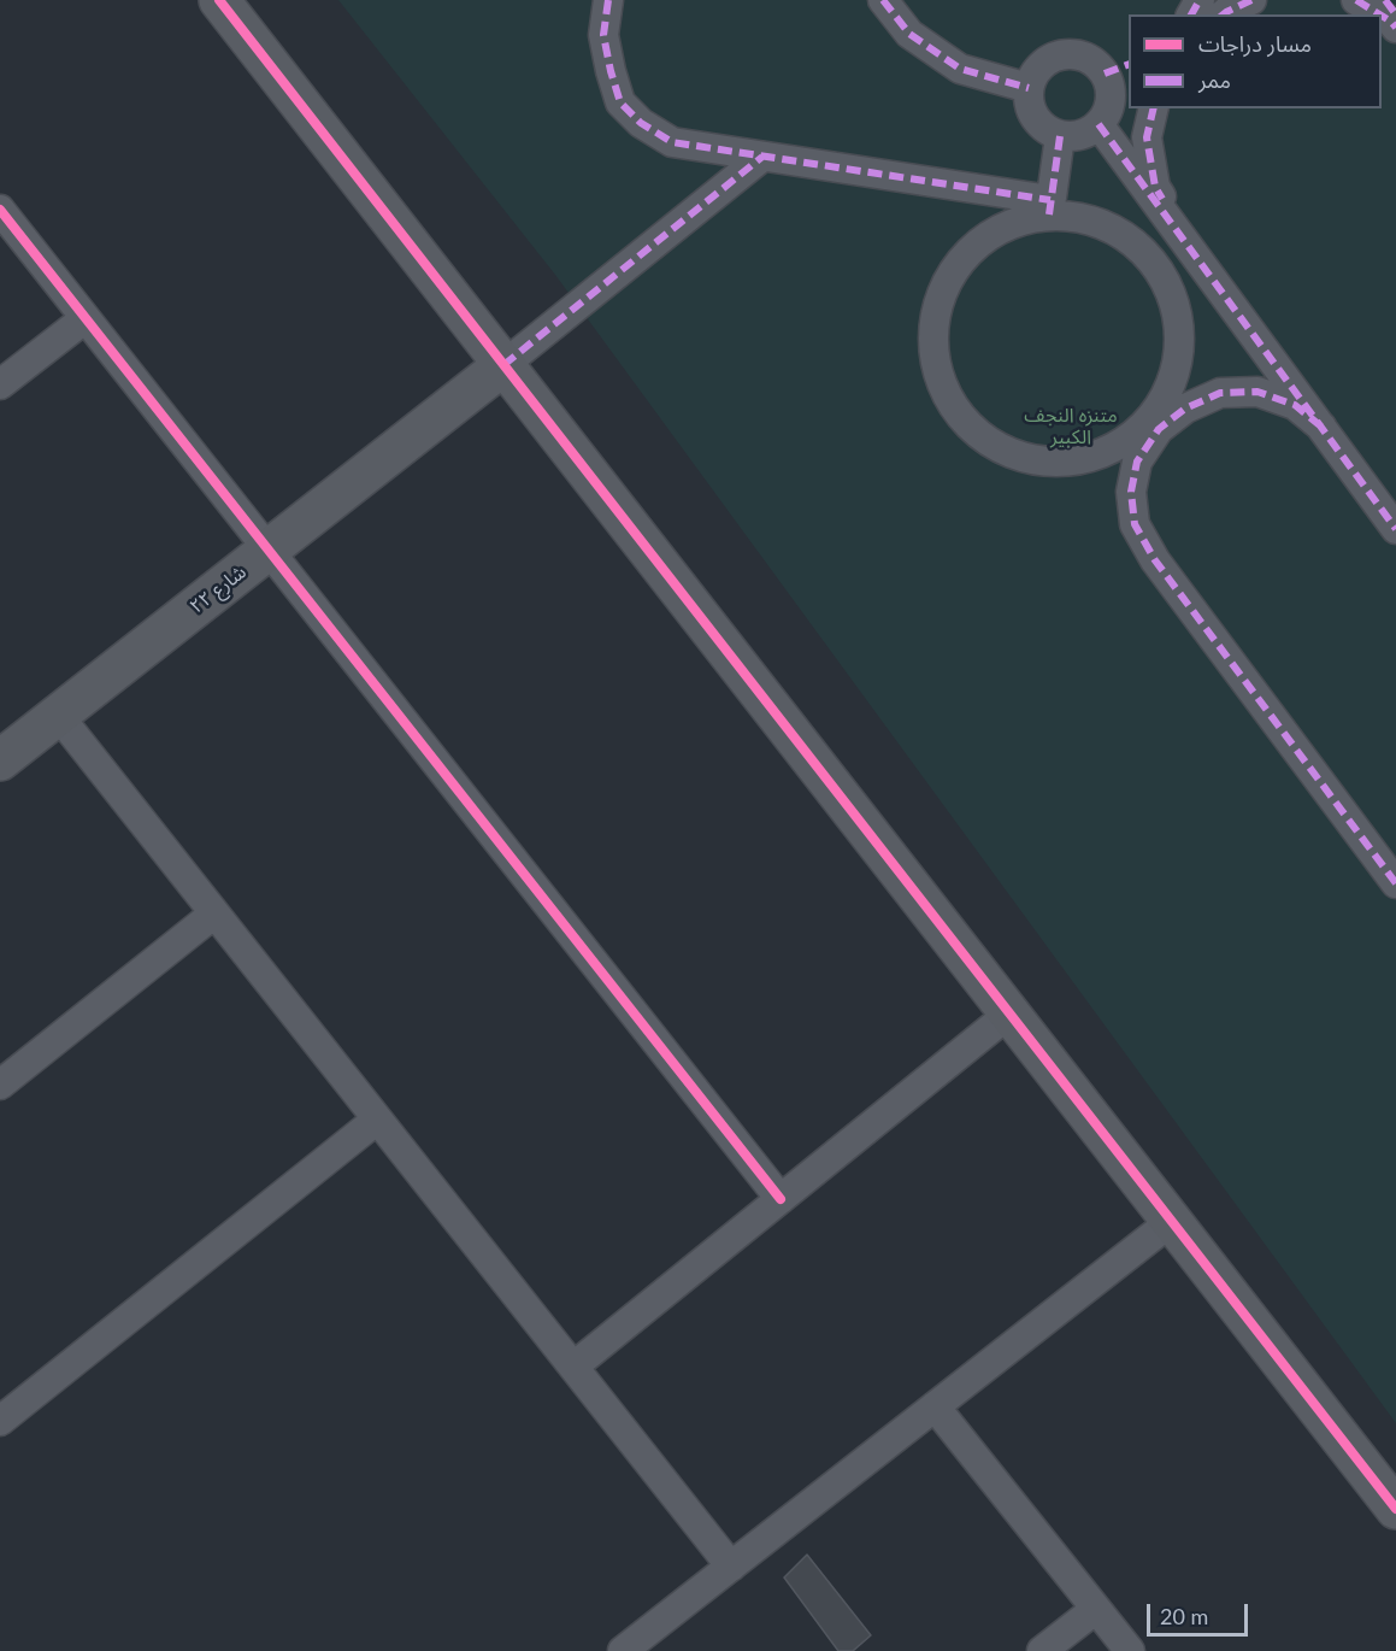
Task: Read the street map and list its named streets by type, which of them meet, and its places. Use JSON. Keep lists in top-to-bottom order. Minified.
{"streets":{"street":["شارع ٢٢"]},"parks":["متنزه النجف الكبير"],"legend":["مسار دراجات","ممر"],"scale_bar":"20 m"}
